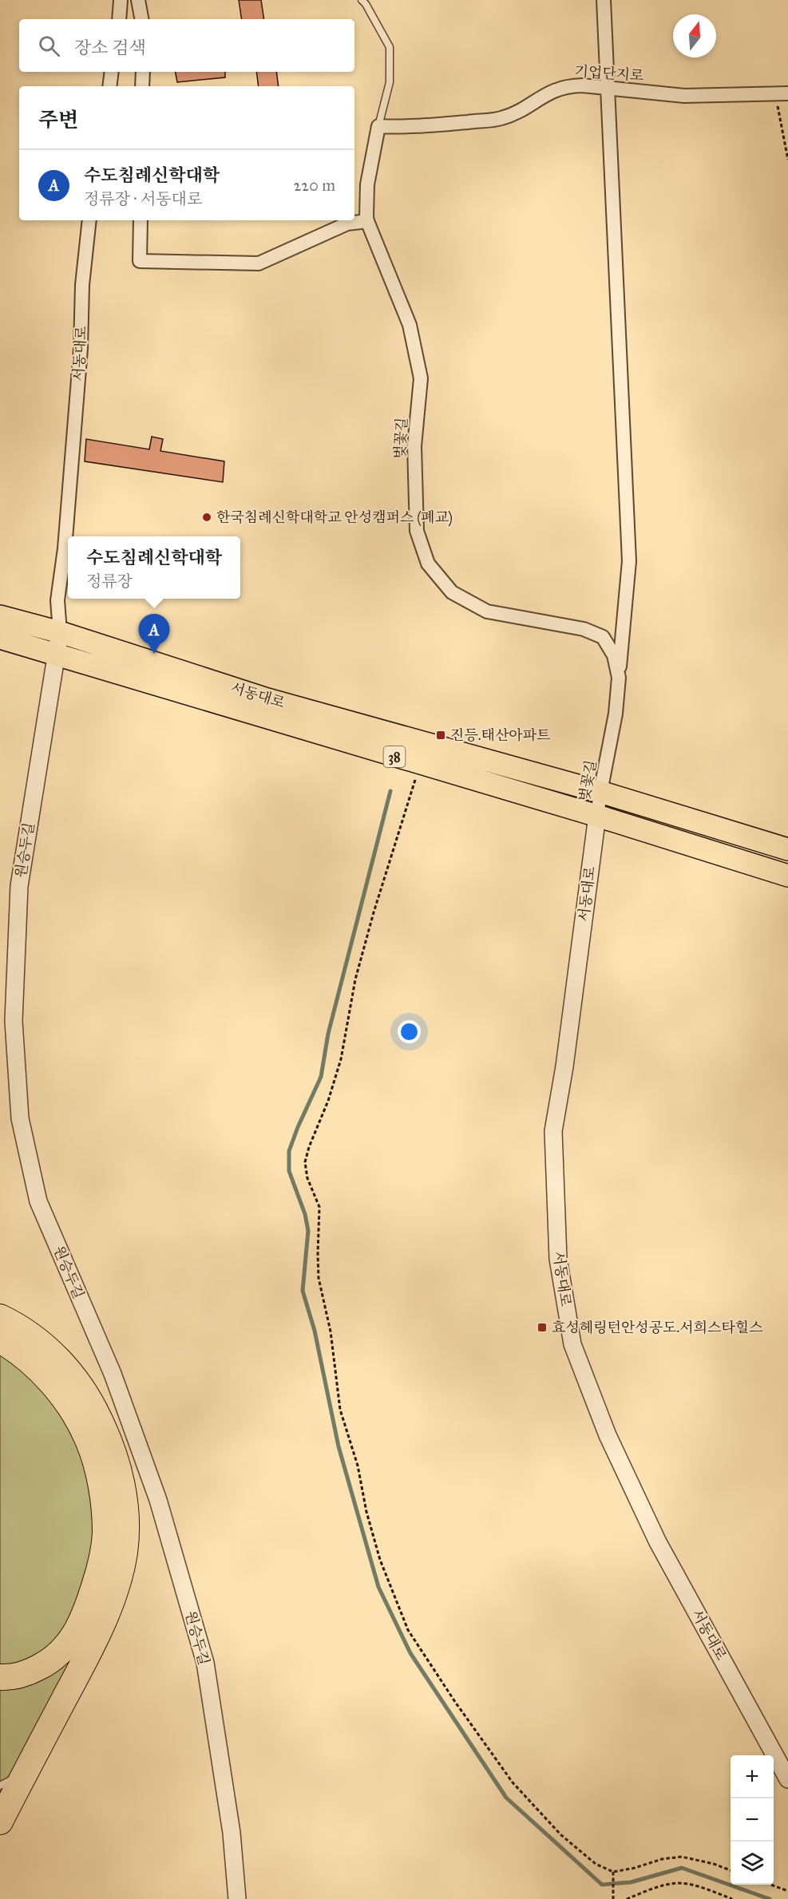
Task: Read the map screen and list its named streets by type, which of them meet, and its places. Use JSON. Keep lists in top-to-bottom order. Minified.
{"streets":{"main road":["서동대로","38"],"street":["기업단지로","벚꽃길","원승두길"]},"crossings":[["서동대로","벚꽃길"],["서동대로","원승두길"]],"places":{"other":["한국침례신학대학교 안성캠퍼스 (폐교)"],"transit":["진등.태산아파트","효성헤링턴안성공도.서희스타힐스"]},"north":"top","page":{"search":"장소 검색","heading":"주변","list":[{"mark":"A","name":"수도침례신학대학","note":"정류장 · 서동대로","value":"220 m"}],"popup":["수도침례신학대학","정류장"],"pins":"A","map_buttons":["+","−"]}}
